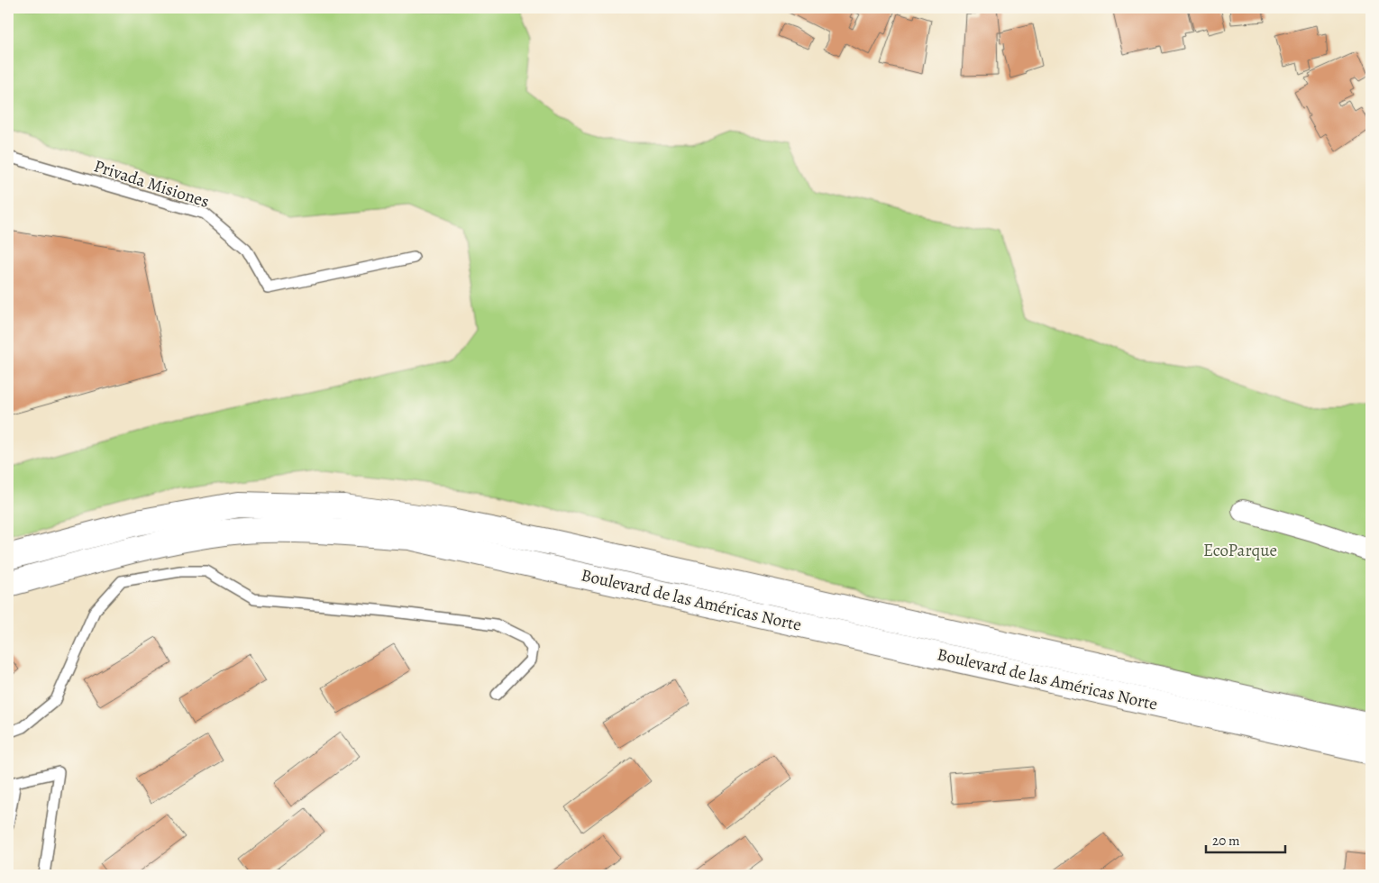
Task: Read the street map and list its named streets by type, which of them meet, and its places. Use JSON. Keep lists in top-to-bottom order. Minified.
{"streets":{"main road":["Boulevard de las Américas Norte"],"lane":["Privada Misiones"]},"parks":["EcoParque"],"scale_bar":"20 m"}
